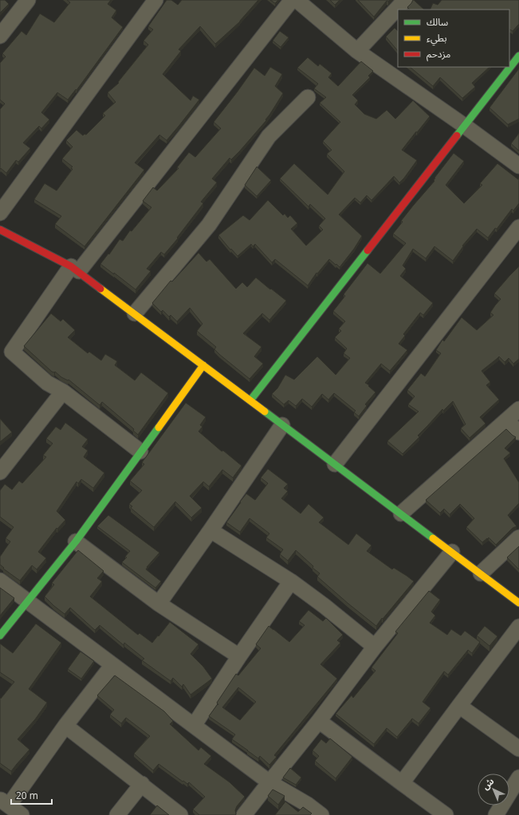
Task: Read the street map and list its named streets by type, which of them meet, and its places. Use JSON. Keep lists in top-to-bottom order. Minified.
{"legend":["سالك","بطيء","مزدحم"],"scale_bar":"20 m","north":"top left"}
